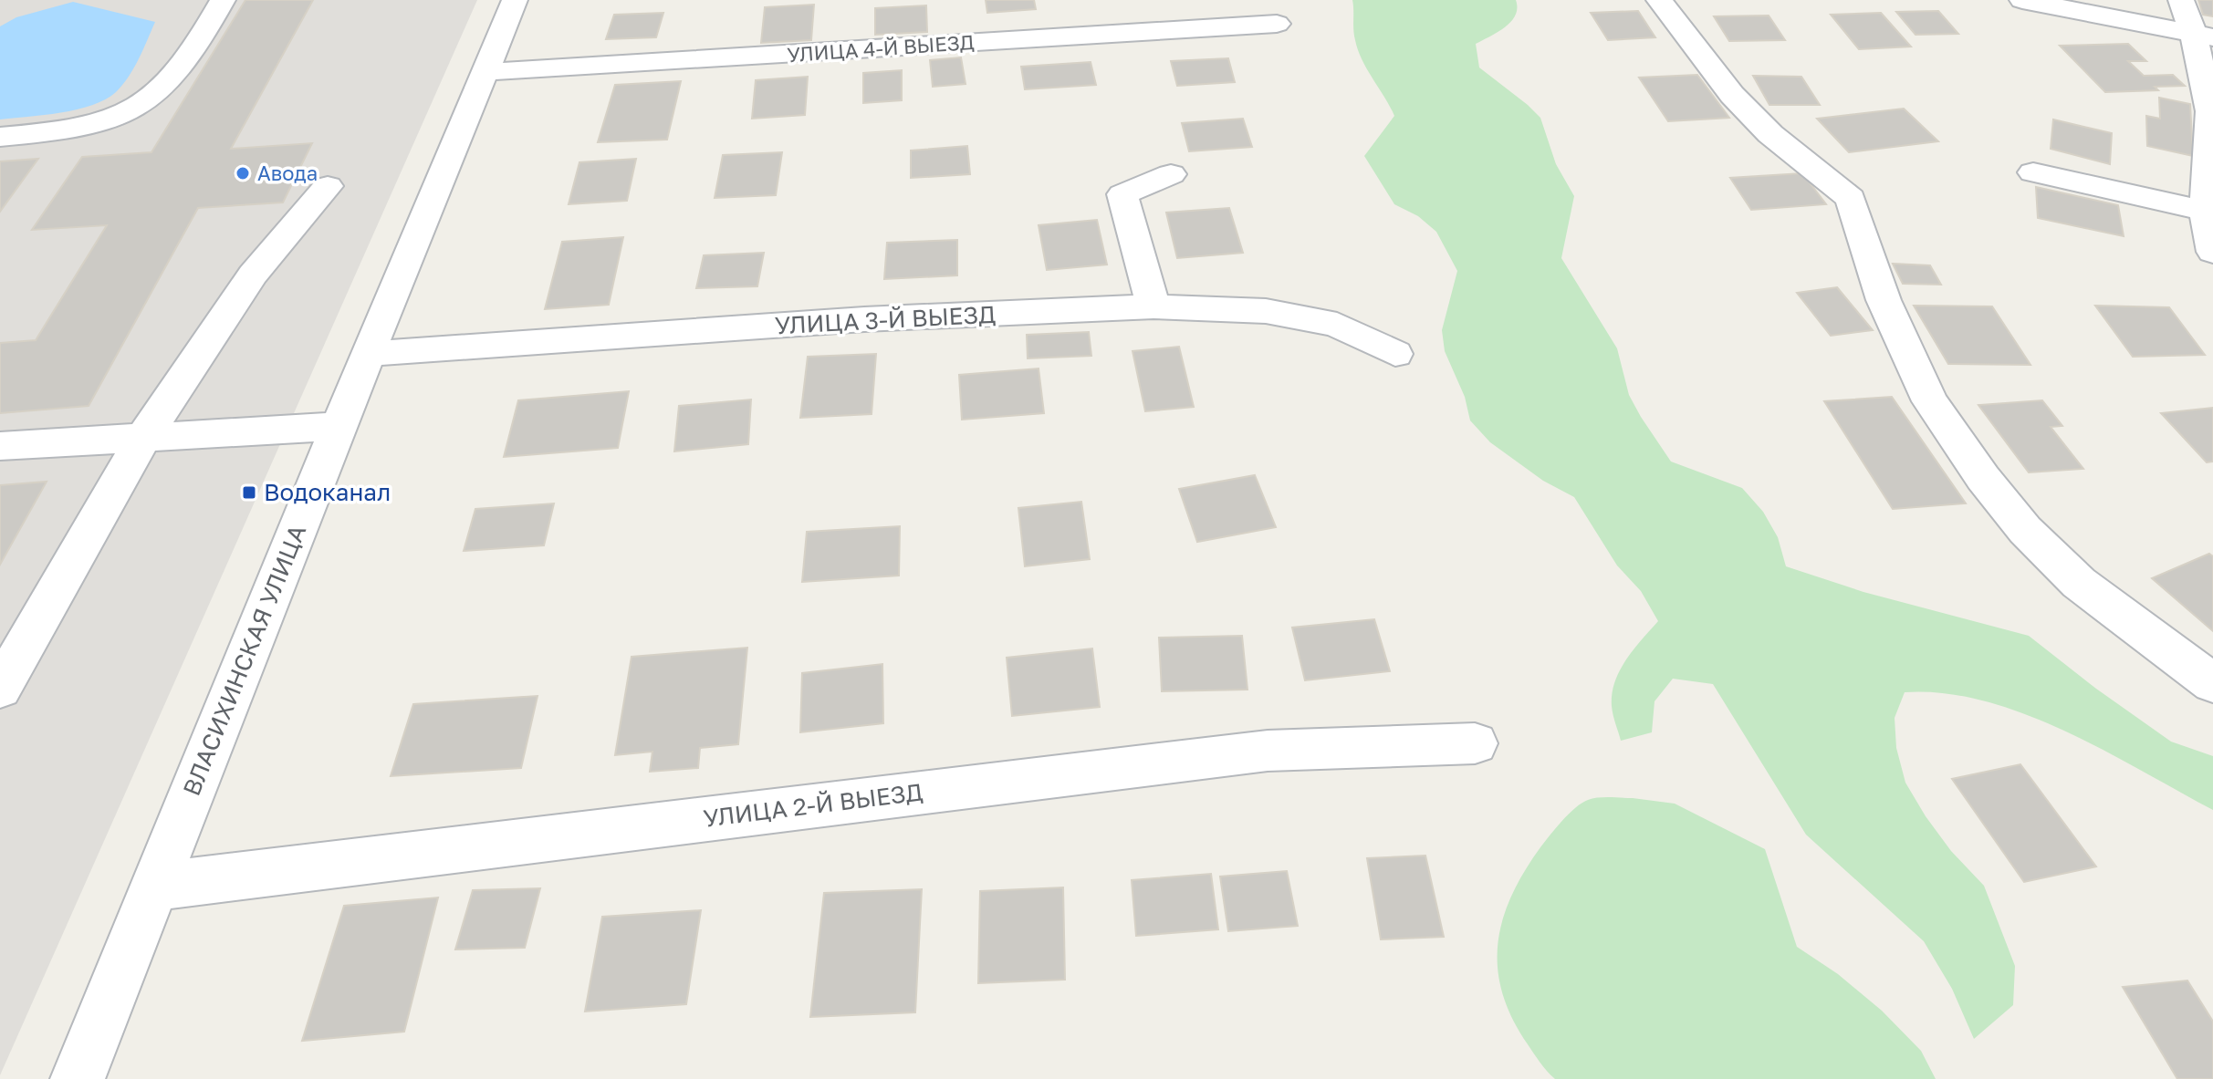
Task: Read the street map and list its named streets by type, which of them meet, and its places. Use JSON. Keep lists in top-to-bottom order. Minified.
{"streets":{"street":["УЛИЦА 4-Й ВЫЕЗД","УЛИЦА 3-Й ВЫЕЗД","ВЛАСИХИНСКАЯ УЛИЦА","УЛИЦА 2-Й ВЫЕЗД"]},"crossings":[["УЛИЦА 4-Й ВЫЕЗД","ВЛАСИХИНСКАЯ УЛИЦА"],["УЛИЦА 3-Й ВЫЕЗД","ВЛАСИХИНСКАЯ УЛИЦА"],["ВЛАСИХИНСКАЯ УЛИЦА","УЛИЦА 2-Й ВЫЕЗД"]],"places":{"other":["Авода"],"transit":["Водоканал"]}}
